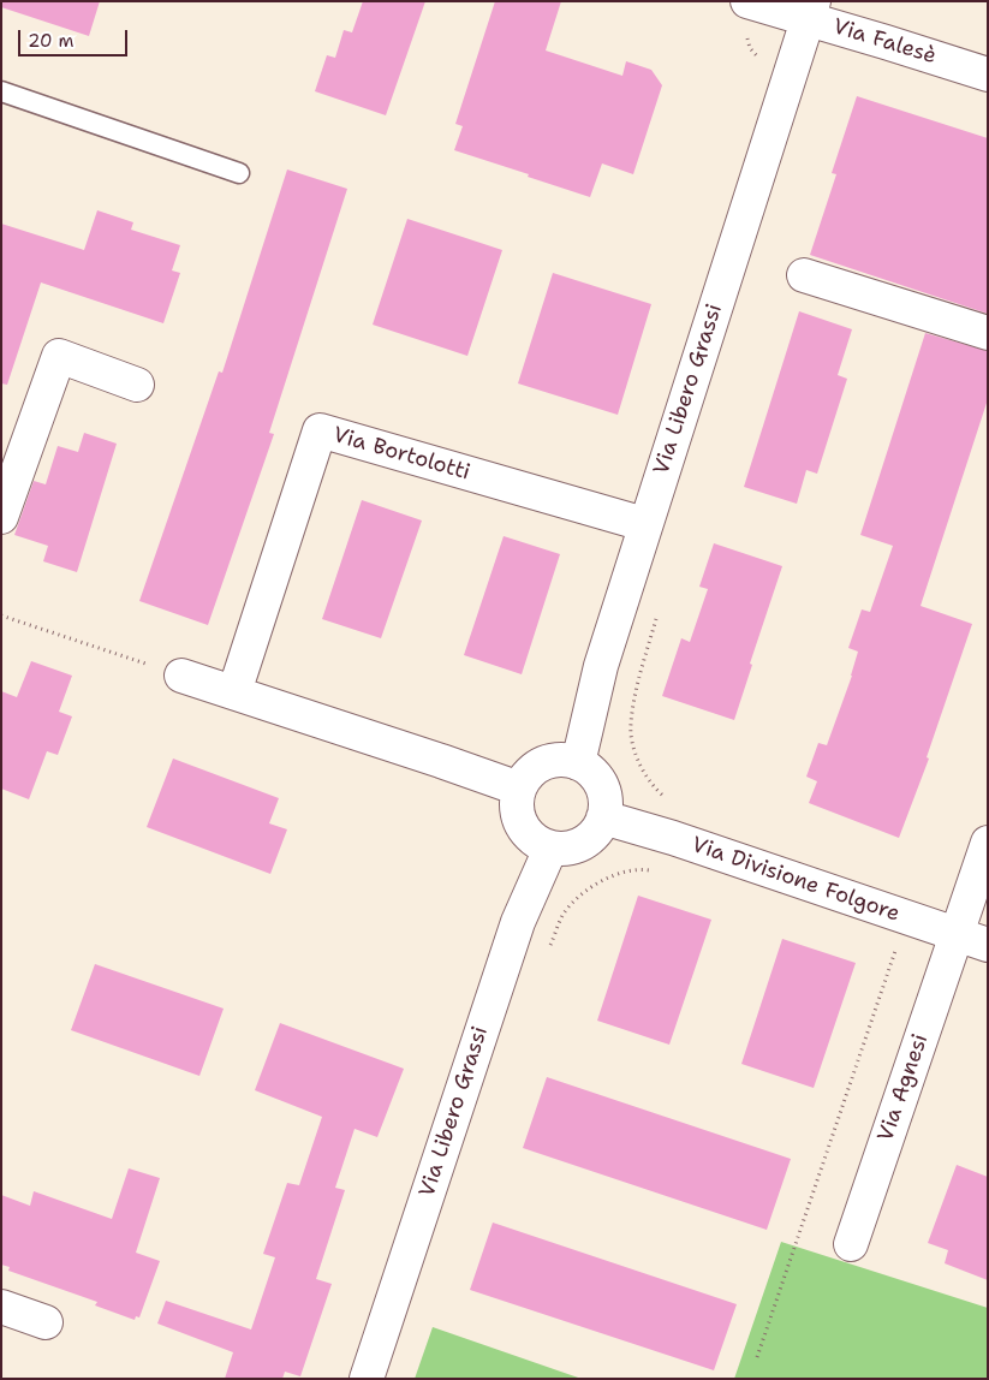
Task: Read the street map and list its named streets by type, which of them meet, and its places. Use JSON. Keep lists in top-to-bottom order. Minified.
{"streets":{"street":["Via Falesè","Via Libero Grassi","Via Bortolotti","Via Divisione Folgore","Via Agnesi"]},"crossings":[["Via Falesè","Via Libero Grassi"],["Via Libero Grassi","Via Bortolotti"],["Via Libero Grassi","Via Divisione Folgore"],["Via Divisione Folgore","Via Agnesi"]],"scale_bar":"20 m"}
